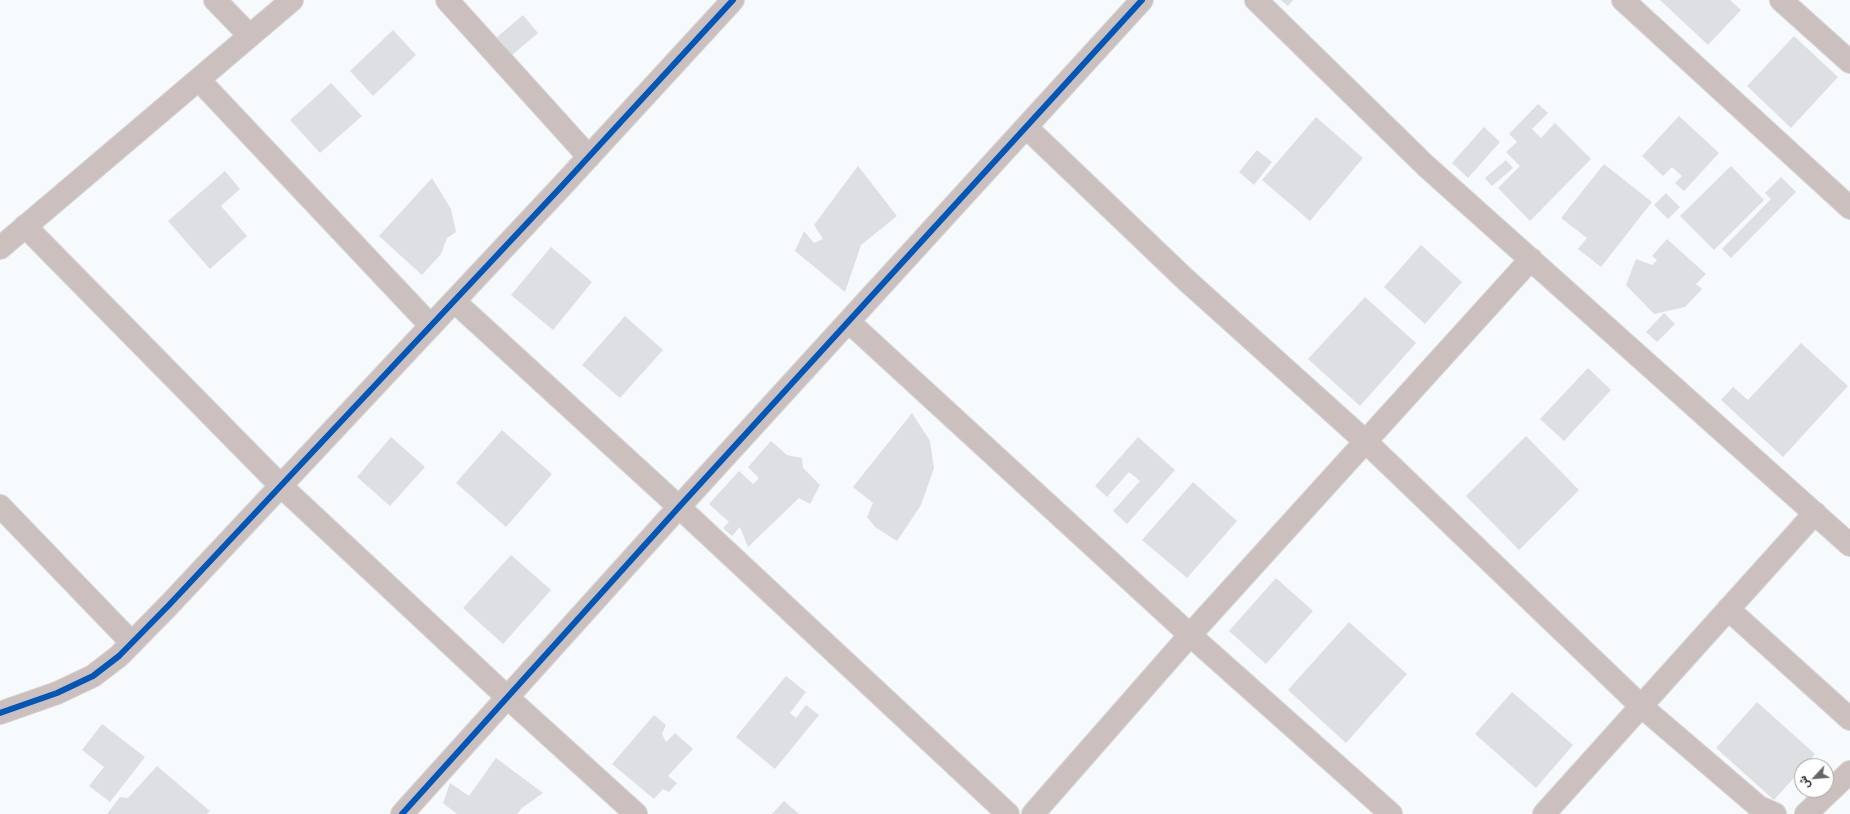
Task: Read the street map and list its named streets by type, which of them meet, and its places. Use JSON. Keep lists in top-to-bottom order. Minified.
{"north":"bottom left"}
